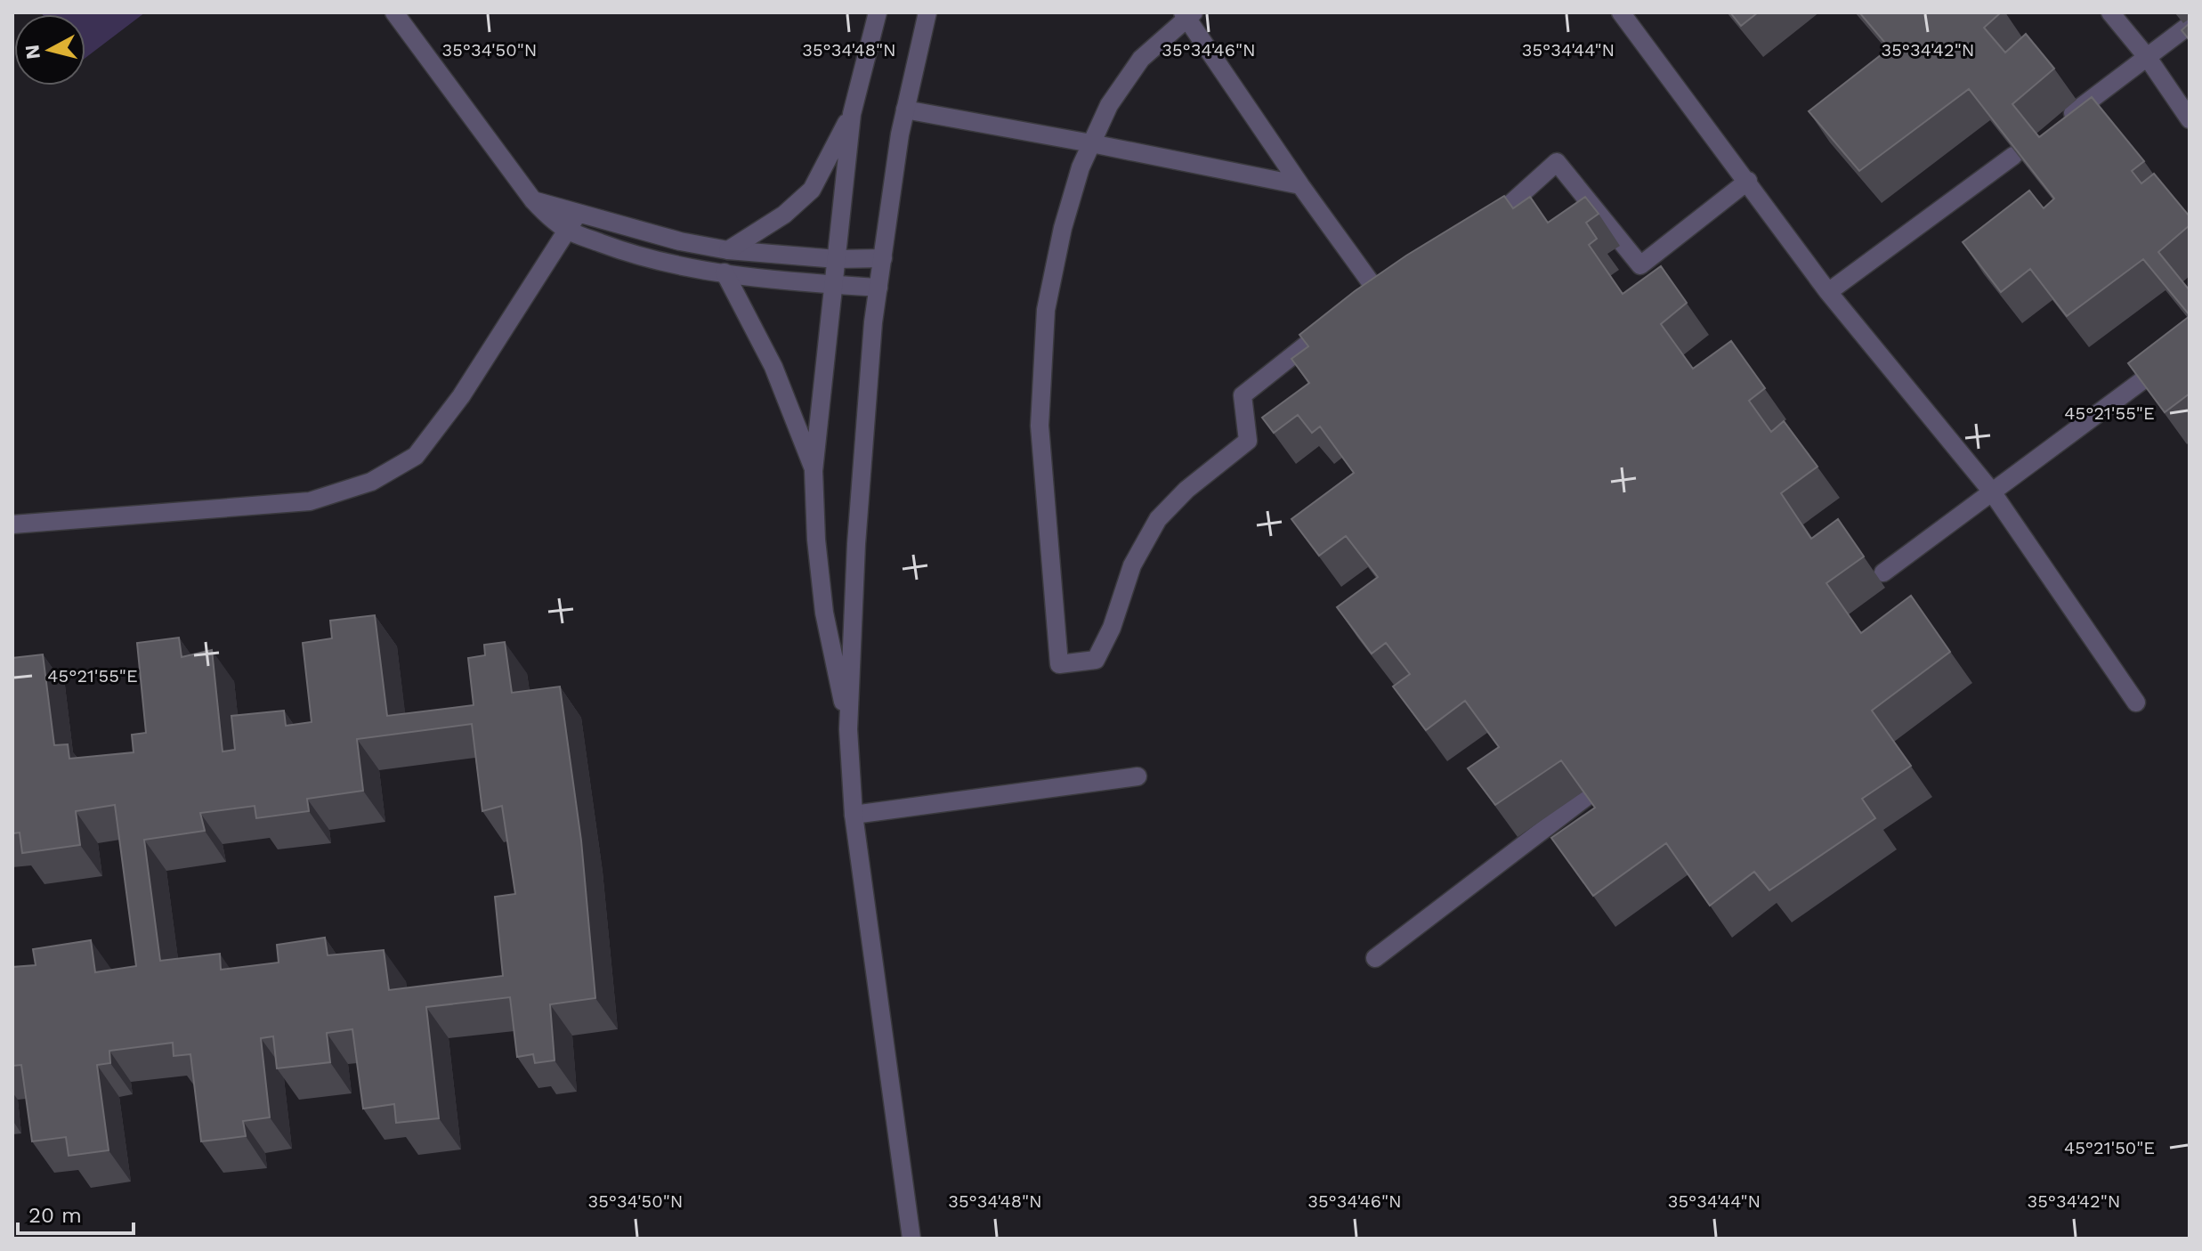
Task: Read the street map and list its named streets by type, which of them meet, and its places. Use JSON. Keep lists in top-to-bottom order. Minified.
{"scale_bar":"20 m","north":"left","coordinates":["35°34'50\"N","35°34'48\"N","35°34'46\"N","35°34'44\"N","35°34'42\"N","45°21'55\"E","45°21'50\"E"]}
